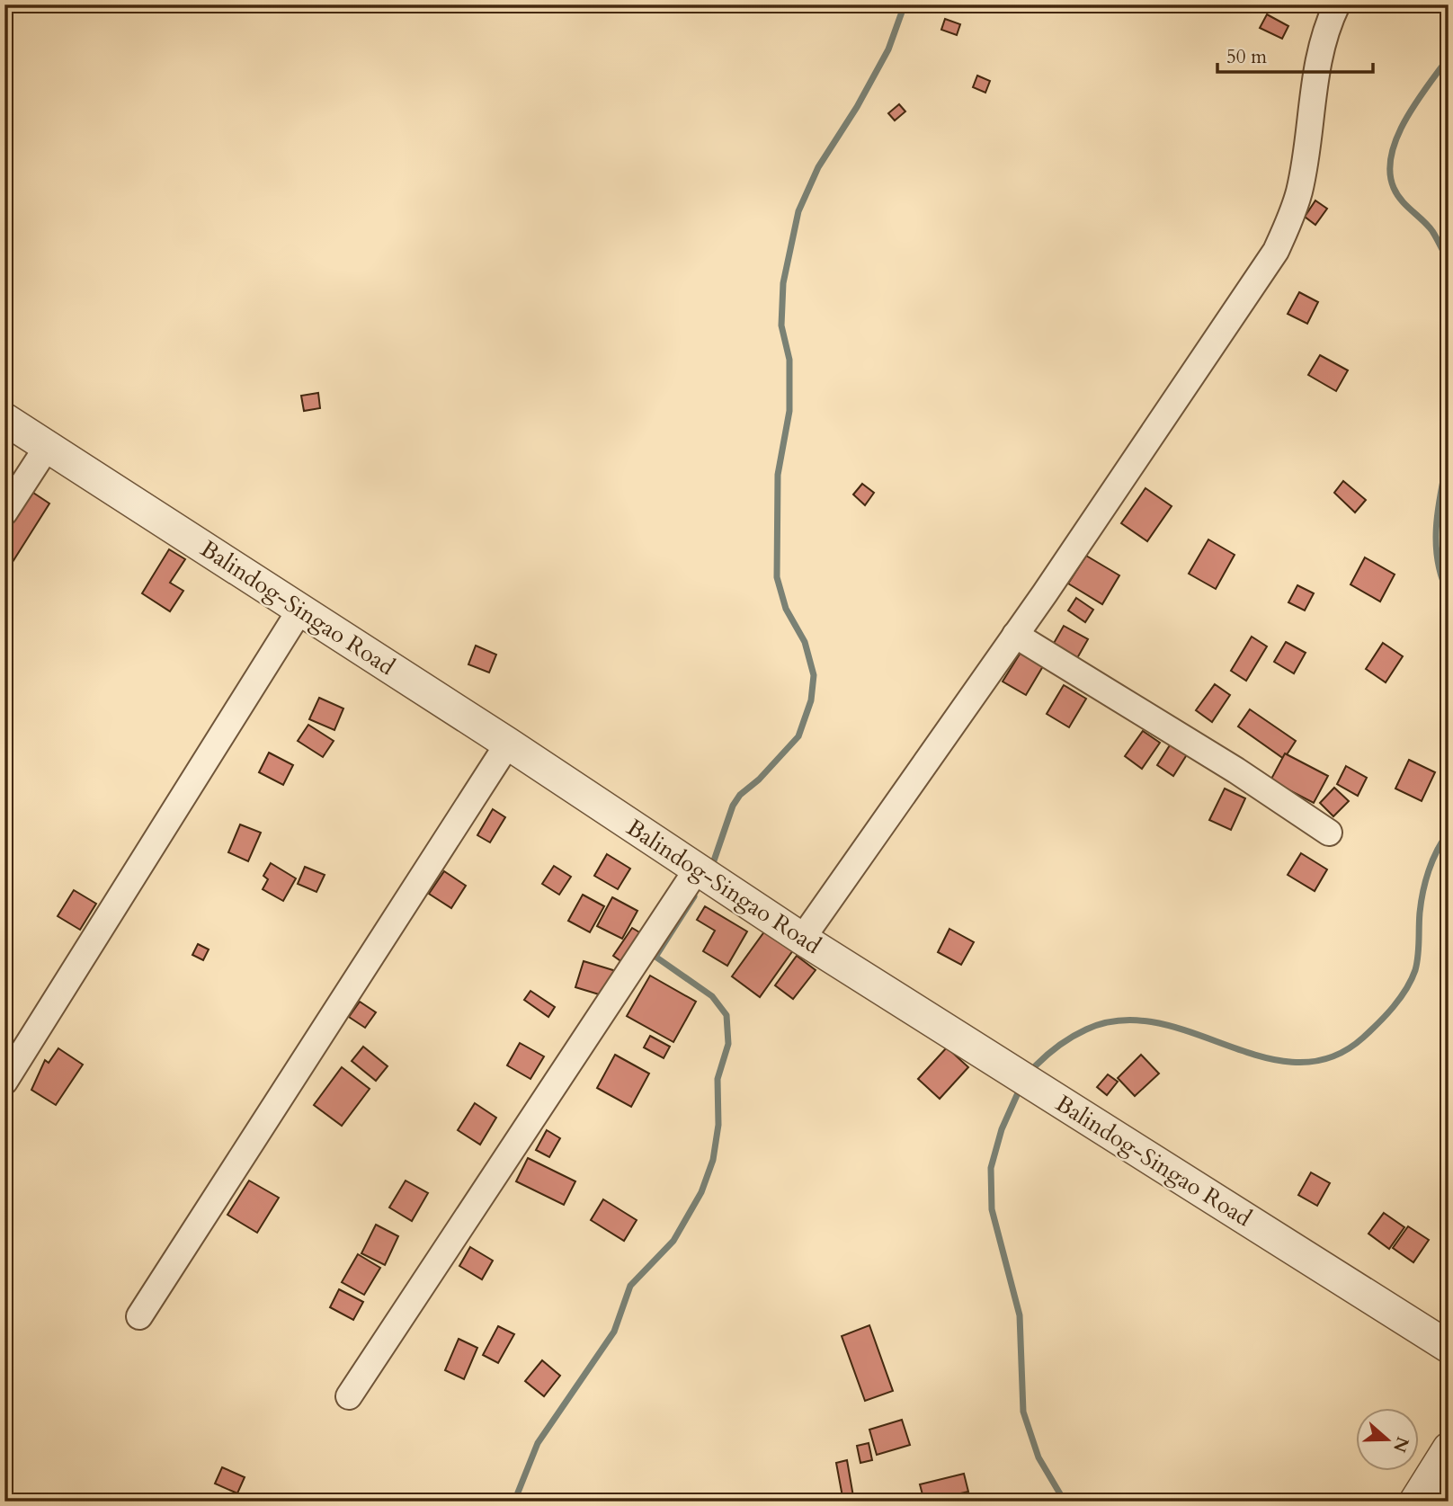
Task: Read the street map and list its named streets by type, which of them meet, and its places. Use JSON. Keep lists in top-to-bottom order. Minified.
{"streets":{"street":["Balindog-Singao Road"]},"scale_bar":"50 m","north":"right"}
